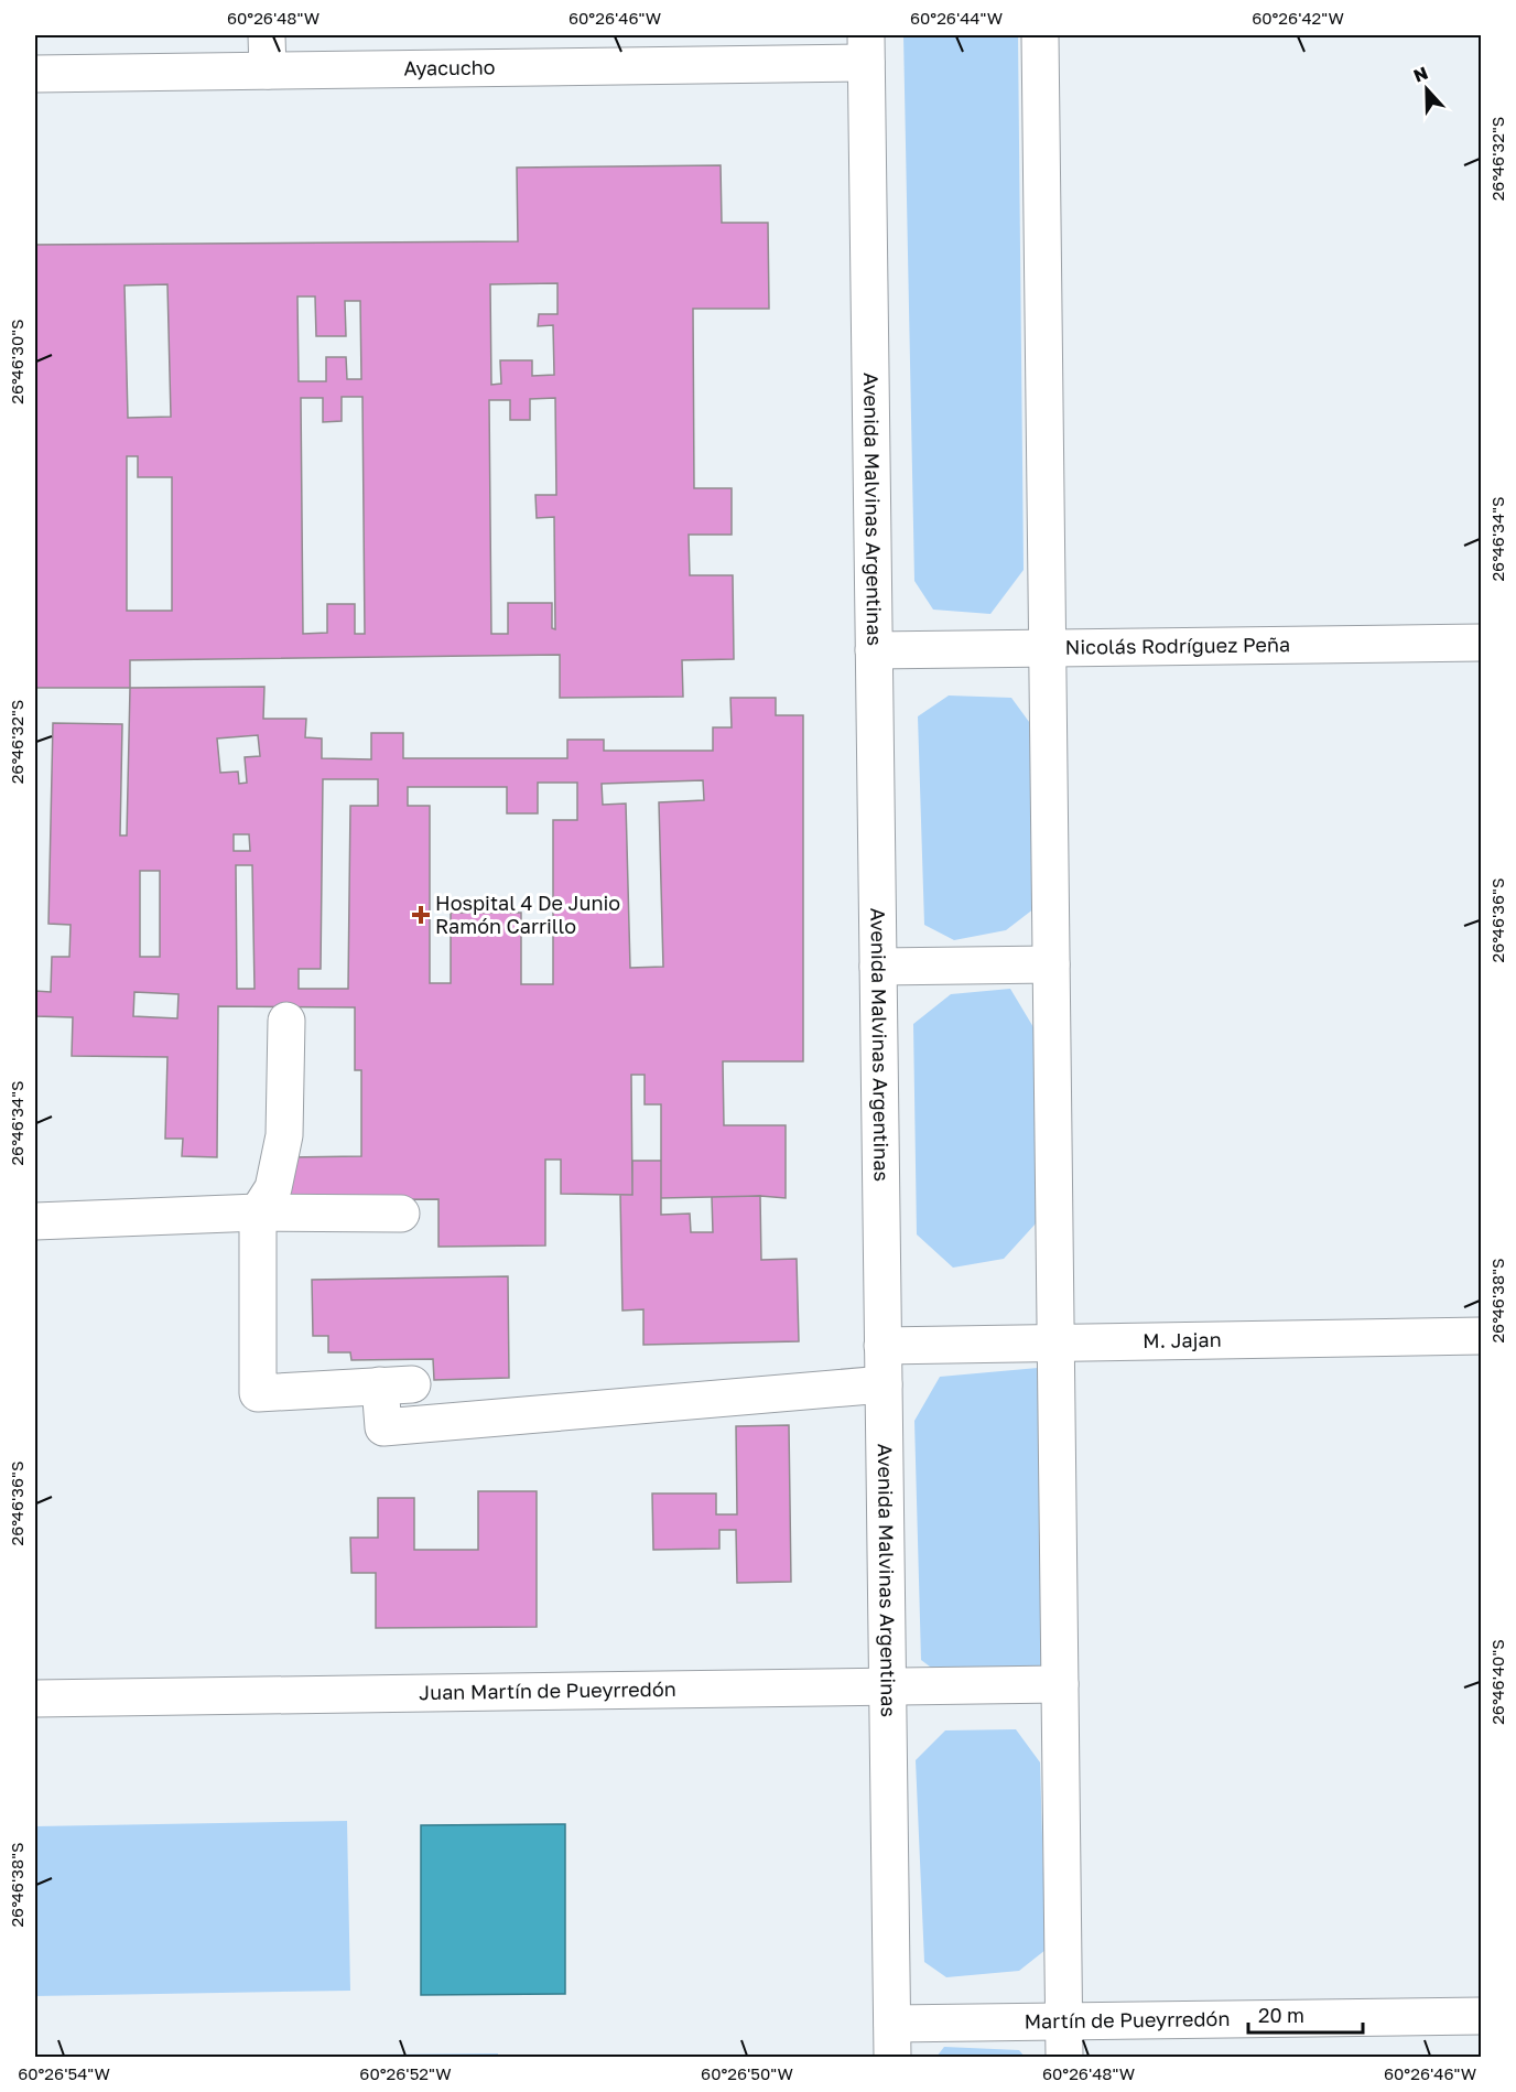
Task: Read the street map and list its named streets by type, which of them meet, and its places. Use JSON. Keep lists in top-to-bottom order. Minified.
{"streets":{"main road":["Ayacucho","Avenida Malvinas Argentinas","Nicolás Rodríguez Peña","M. Jajan","Juan Martín de Pueyrredón","Martín de Pueyrredón"]},"crossings":[["Ayacucho","Avenida Malvinas Argentinas"],["Avenida Malvinas Argentinas","Nicolás Rodríguez Peña"],["Avenida Malvinas Argentinas","M. Jajan"],["Avenida Malvinas Argentinas","Juan Martín de Pueyrredón"],["Avenida Malvinas Argentinas","Martín de Pueyrredón"]],"places":{"health":["Hospital 4 De Junio Ramón Carrillo"]},"scale_bar":"20 m","north":"top","coordinates":["60°26'48\"W","60°26'46\"W","60°26'44\"W","60°26'42\"W","26°46'32\"S","26°46'30\"S","26°46'34\"S","26°46'36\"S","26°46'38\"S","26°46'40\"S","60°26'54\"W","60°26'52\"W","60°26'50\"W"]}
